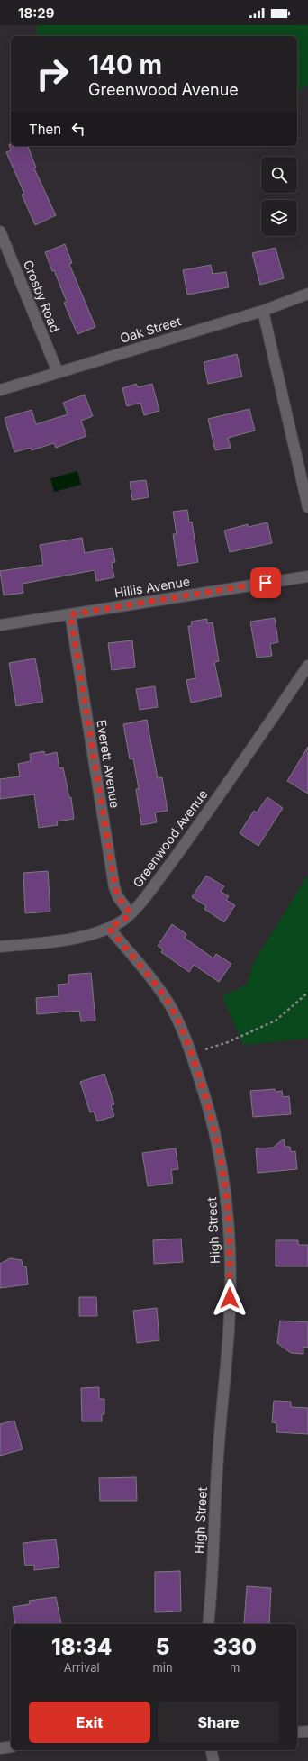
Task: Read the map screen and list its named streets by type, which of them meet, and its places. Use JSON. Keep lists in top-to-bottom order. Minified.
{"streets":{"street":["Crosby Road","Oak Street","Hillis Avenue","Everett Avenue","Greenwood Avenue","High Street"]},"crossings":[["Crosby Road","Oak Street"],["Hillis Avenue","Everett Avenue"],["Everett Avenue","Greenwood Avenue"],["Greenwood Avenue","High Street"]],"page":{"status":"18:29","turn":["140 m","Greenwood Avenue"],"then":"Then","eta":["18:34","Arrival","5","min","330","m"],"buttons":["Exit","Share"]}}
